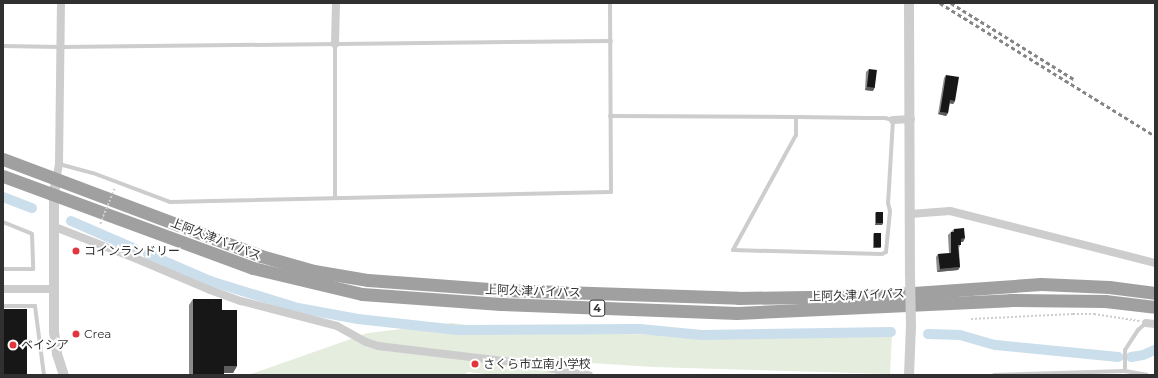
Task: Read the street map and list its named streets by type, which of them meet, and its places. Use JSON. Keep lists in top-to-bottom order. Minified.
{"streets":{"highway":["上阿久津バイパス","4"]},"places":["コインランドリー","Crea","ベイシア","さくら市立南小学校"]}
